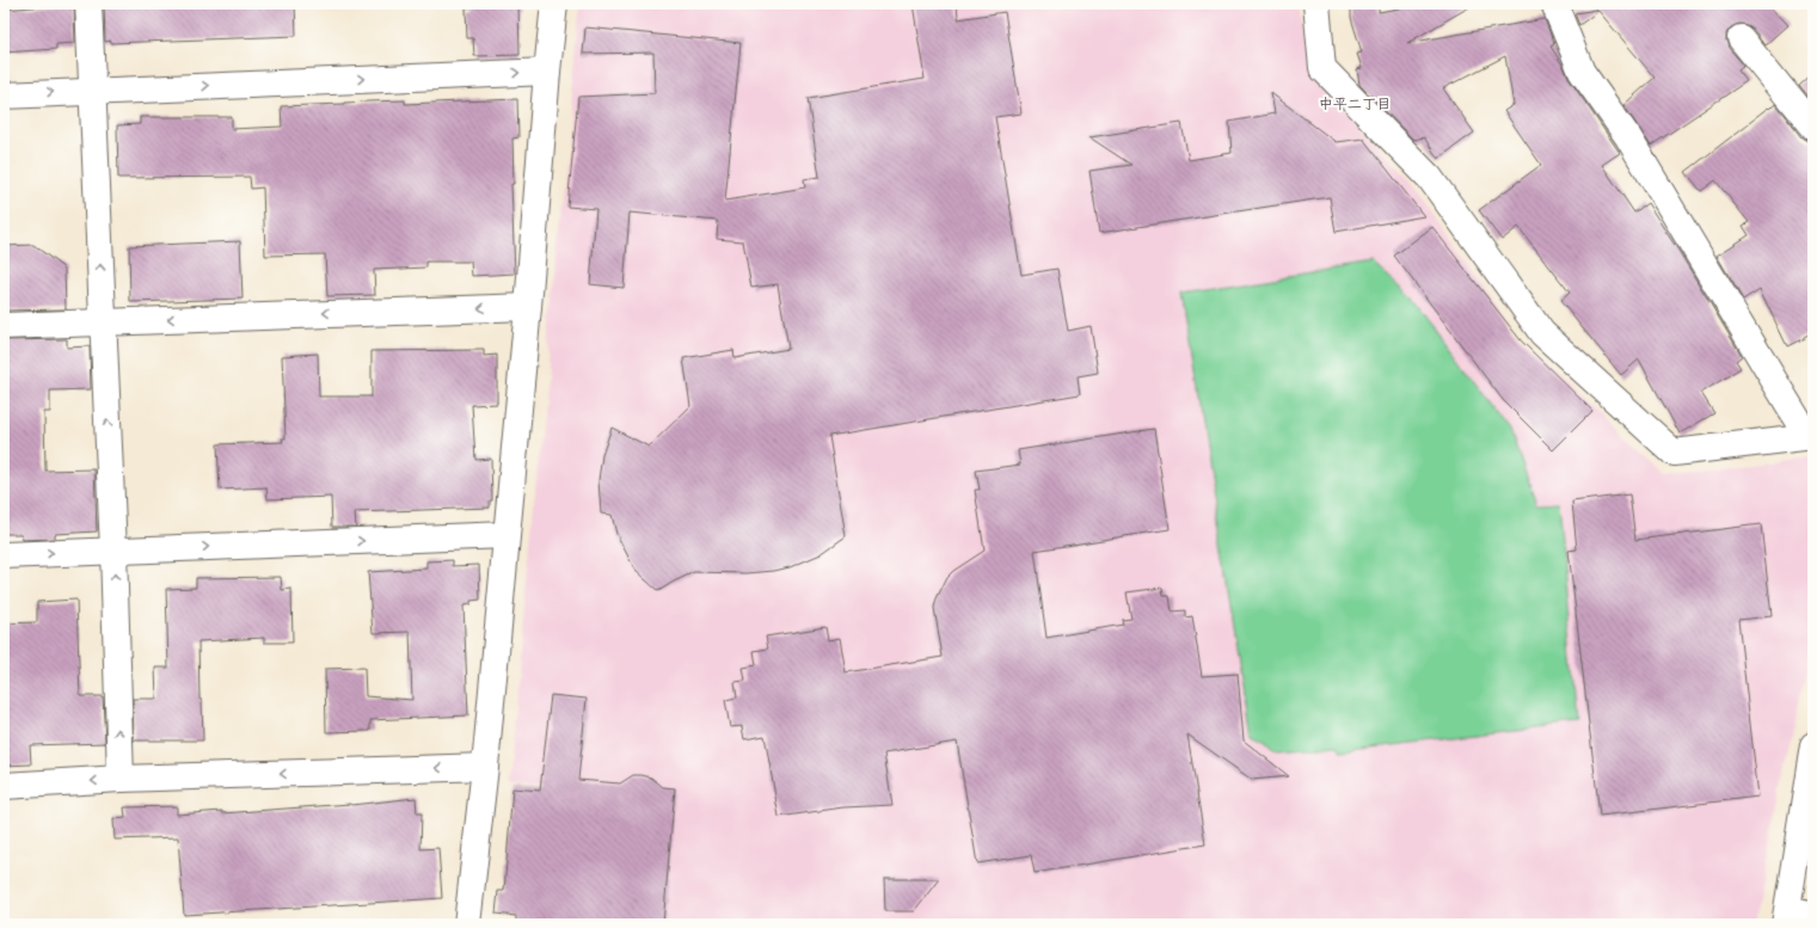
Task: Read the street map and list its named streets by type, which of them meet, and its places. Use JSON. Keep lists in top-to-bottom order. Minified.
{"districts":["中平二丁目"]}
